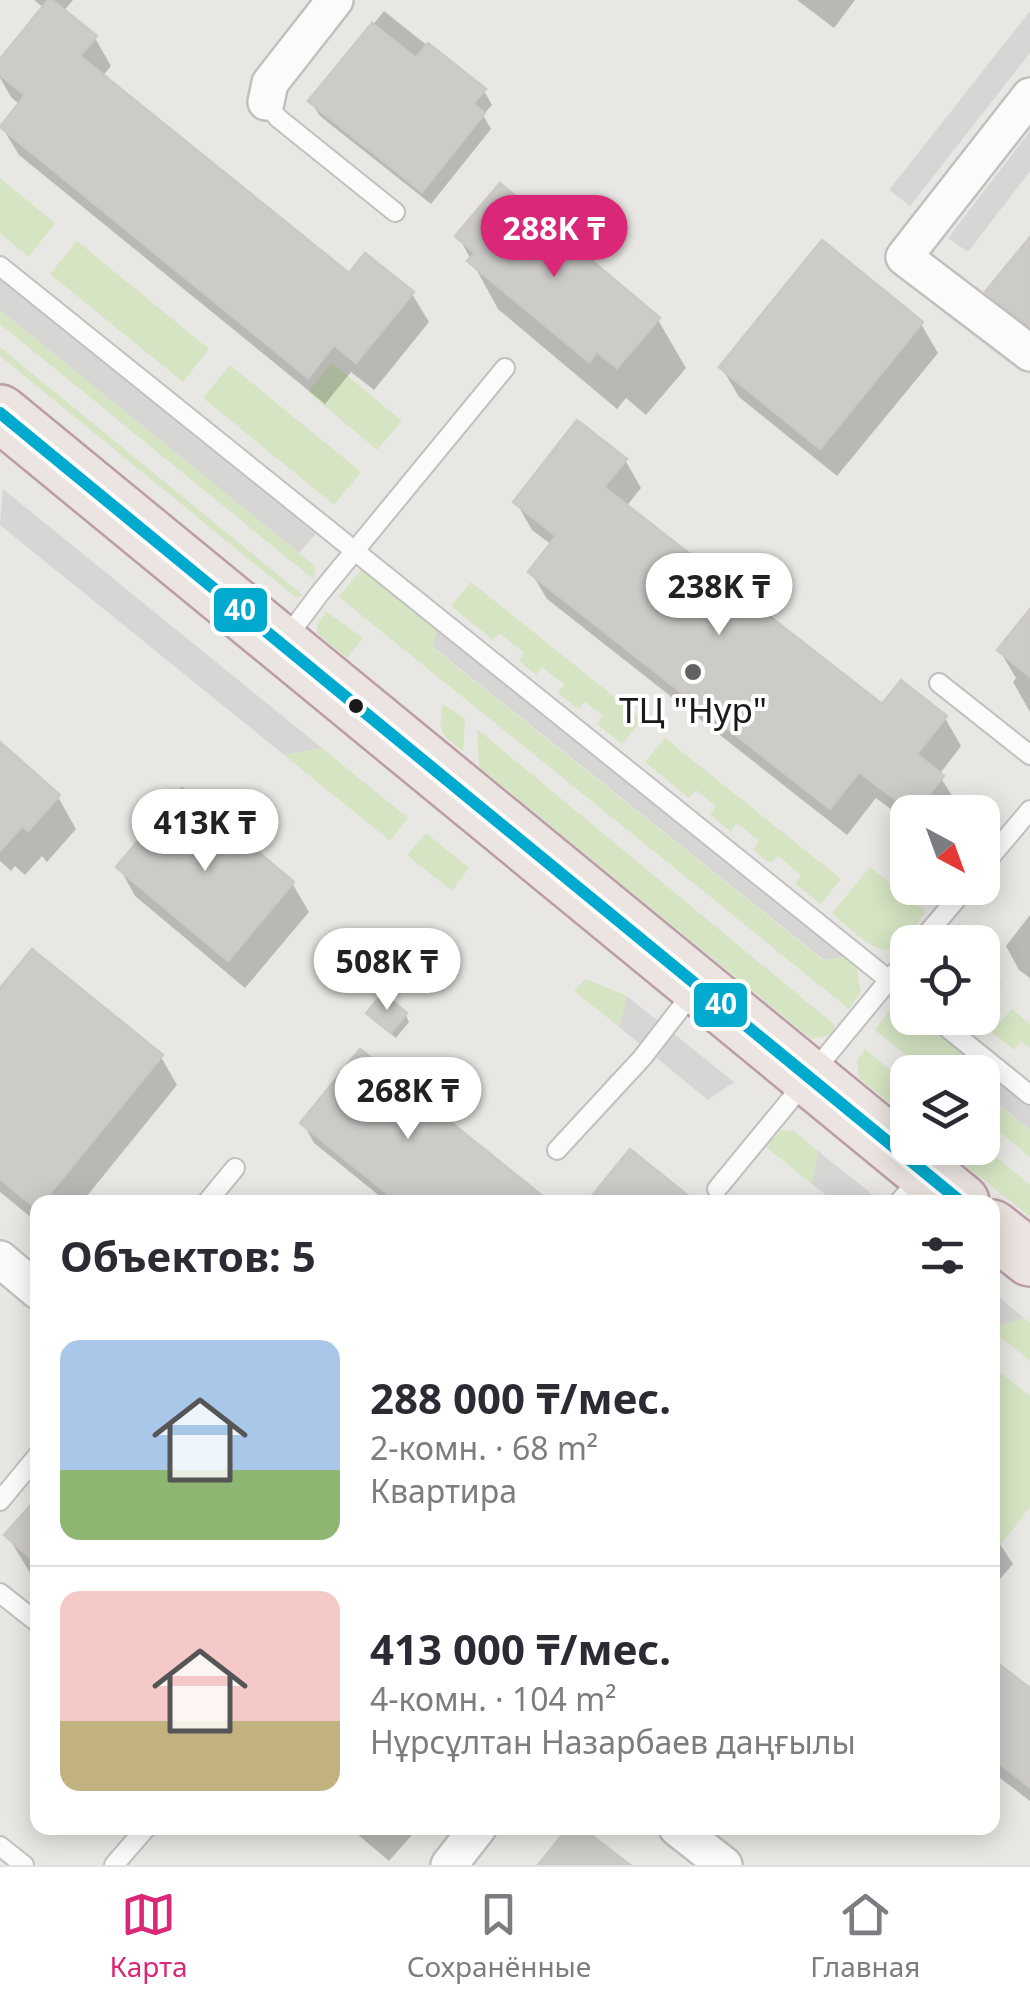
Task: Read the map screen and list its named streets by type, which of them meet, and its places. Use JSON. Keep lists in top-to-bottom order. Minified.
{"places":["ТЦ \"Нур\""],"lines":["transit line 40"],"north":"bottom right","page":{"price":["288K ₸","238K ₸","413K ₸","508K ₸","268K ₸"],"heading":"Объектов: 5","list":[{"name":"288 000 ₸/мес.","note":"2-комн. · 68 m² · Квартира"},{"name":"413 000 ₸/мес.","note":"4-комн. · 104 m² · Нұрсұлтан Назарбаев даңғылы"}],"tabs":["Карта","Сохранённые","Главная"]}}
